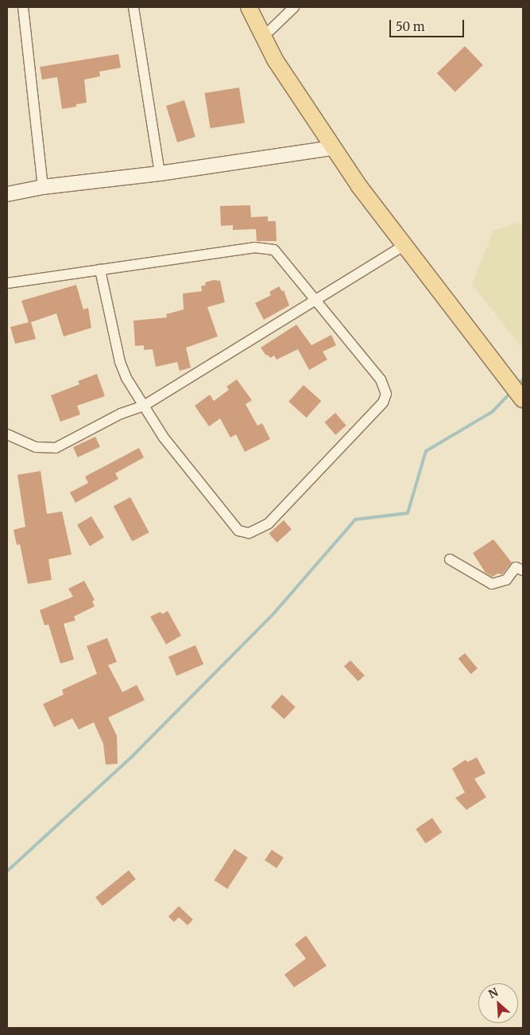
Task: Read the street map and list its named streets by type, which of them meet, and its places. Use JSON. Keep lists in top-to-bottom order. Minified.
{"scale_bar":"50 m","north":"top left"}
